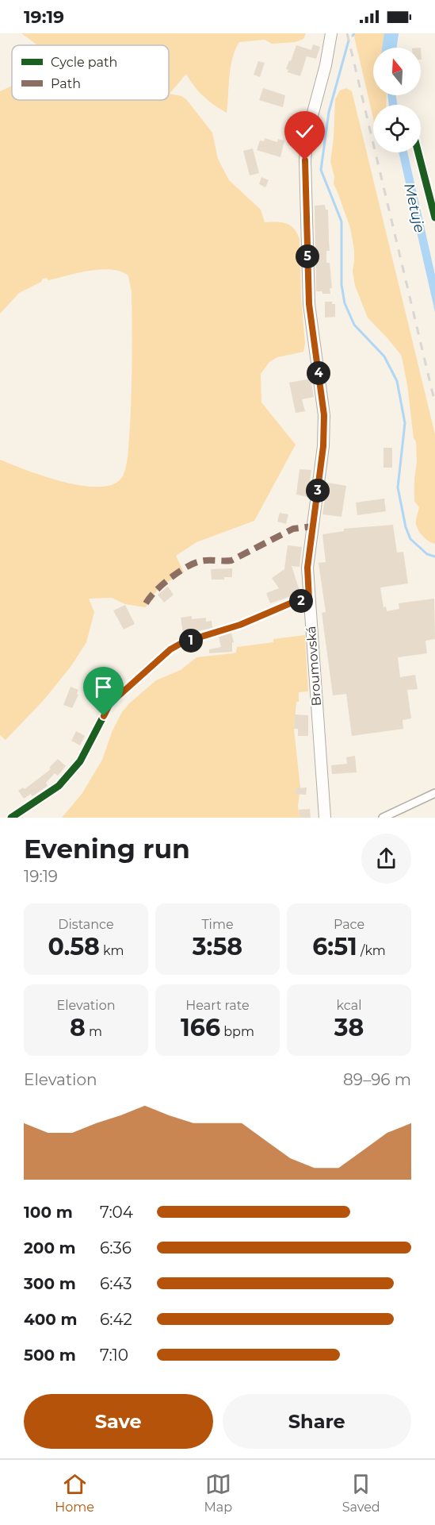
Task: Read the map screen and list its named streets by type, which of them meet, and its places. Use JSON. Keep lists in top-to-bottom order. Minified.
{"streets":{"main road":["Broumovská"]},"water":["Metuje"],"legend":["Cycle path","Path"],"north":"top","page":{"status":"19:19","pins":["5","4","3","2","1"],"heading":["Evening run","19:19"],"stats":[["Distance","0.58 km"],["Time","3:58"],["Pace","6:51 /km"],["Elevation","8 m"],["Heart rate","166 bpm"],["kcal","38"]],"chart":["Elevation","89–96 m"],"list":[{"name":"100 m","note":"7:04"},{"name":"200 m","note":"6:36"},{"name":"300 m","note":"6:43"},{"name":"400 m","note":"6:42"},{"name":"500 m","note":"7:10"}],"buttons":["Save","Share"],"tabs":["Home","Map","Saved"]}}
